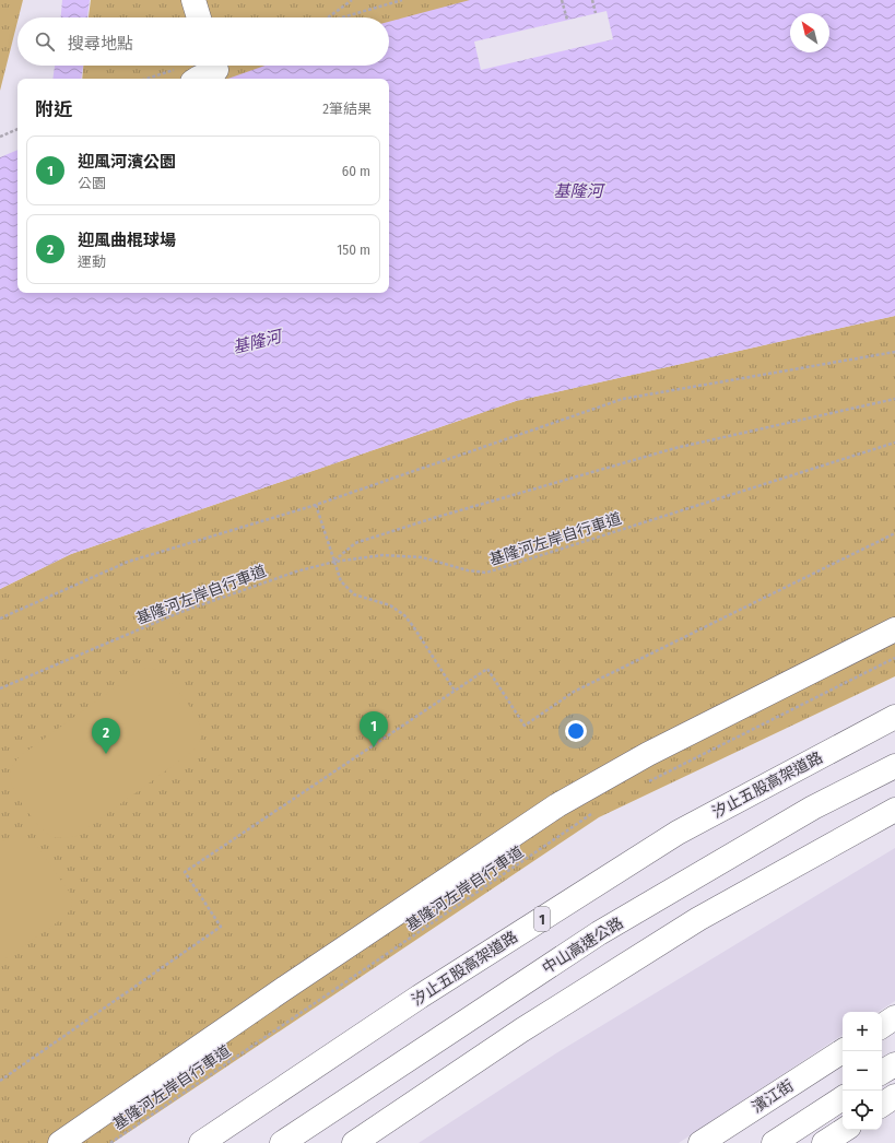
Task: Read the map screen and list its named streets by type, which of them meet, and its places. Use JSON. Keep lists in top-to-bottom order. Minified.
{"streets":{"main road":["汐止五股高架道路","1","中山高速公路","濱江街"],"path":["基隆河左岸自行車道"]},"water":["基隆河"],"north":"top left","page":{"search":"搜尋地點","heading":["附近","2筆結果"],"list":[{"mark":"1","name":"迎風河濱公園","note":"公園","value":"60 m"},{"mark":"2","name":"迎風曲棍球場","note":"運動","value":"150 m"}],"pins":["1","2"],"map_buttons":["+","−"]}}
